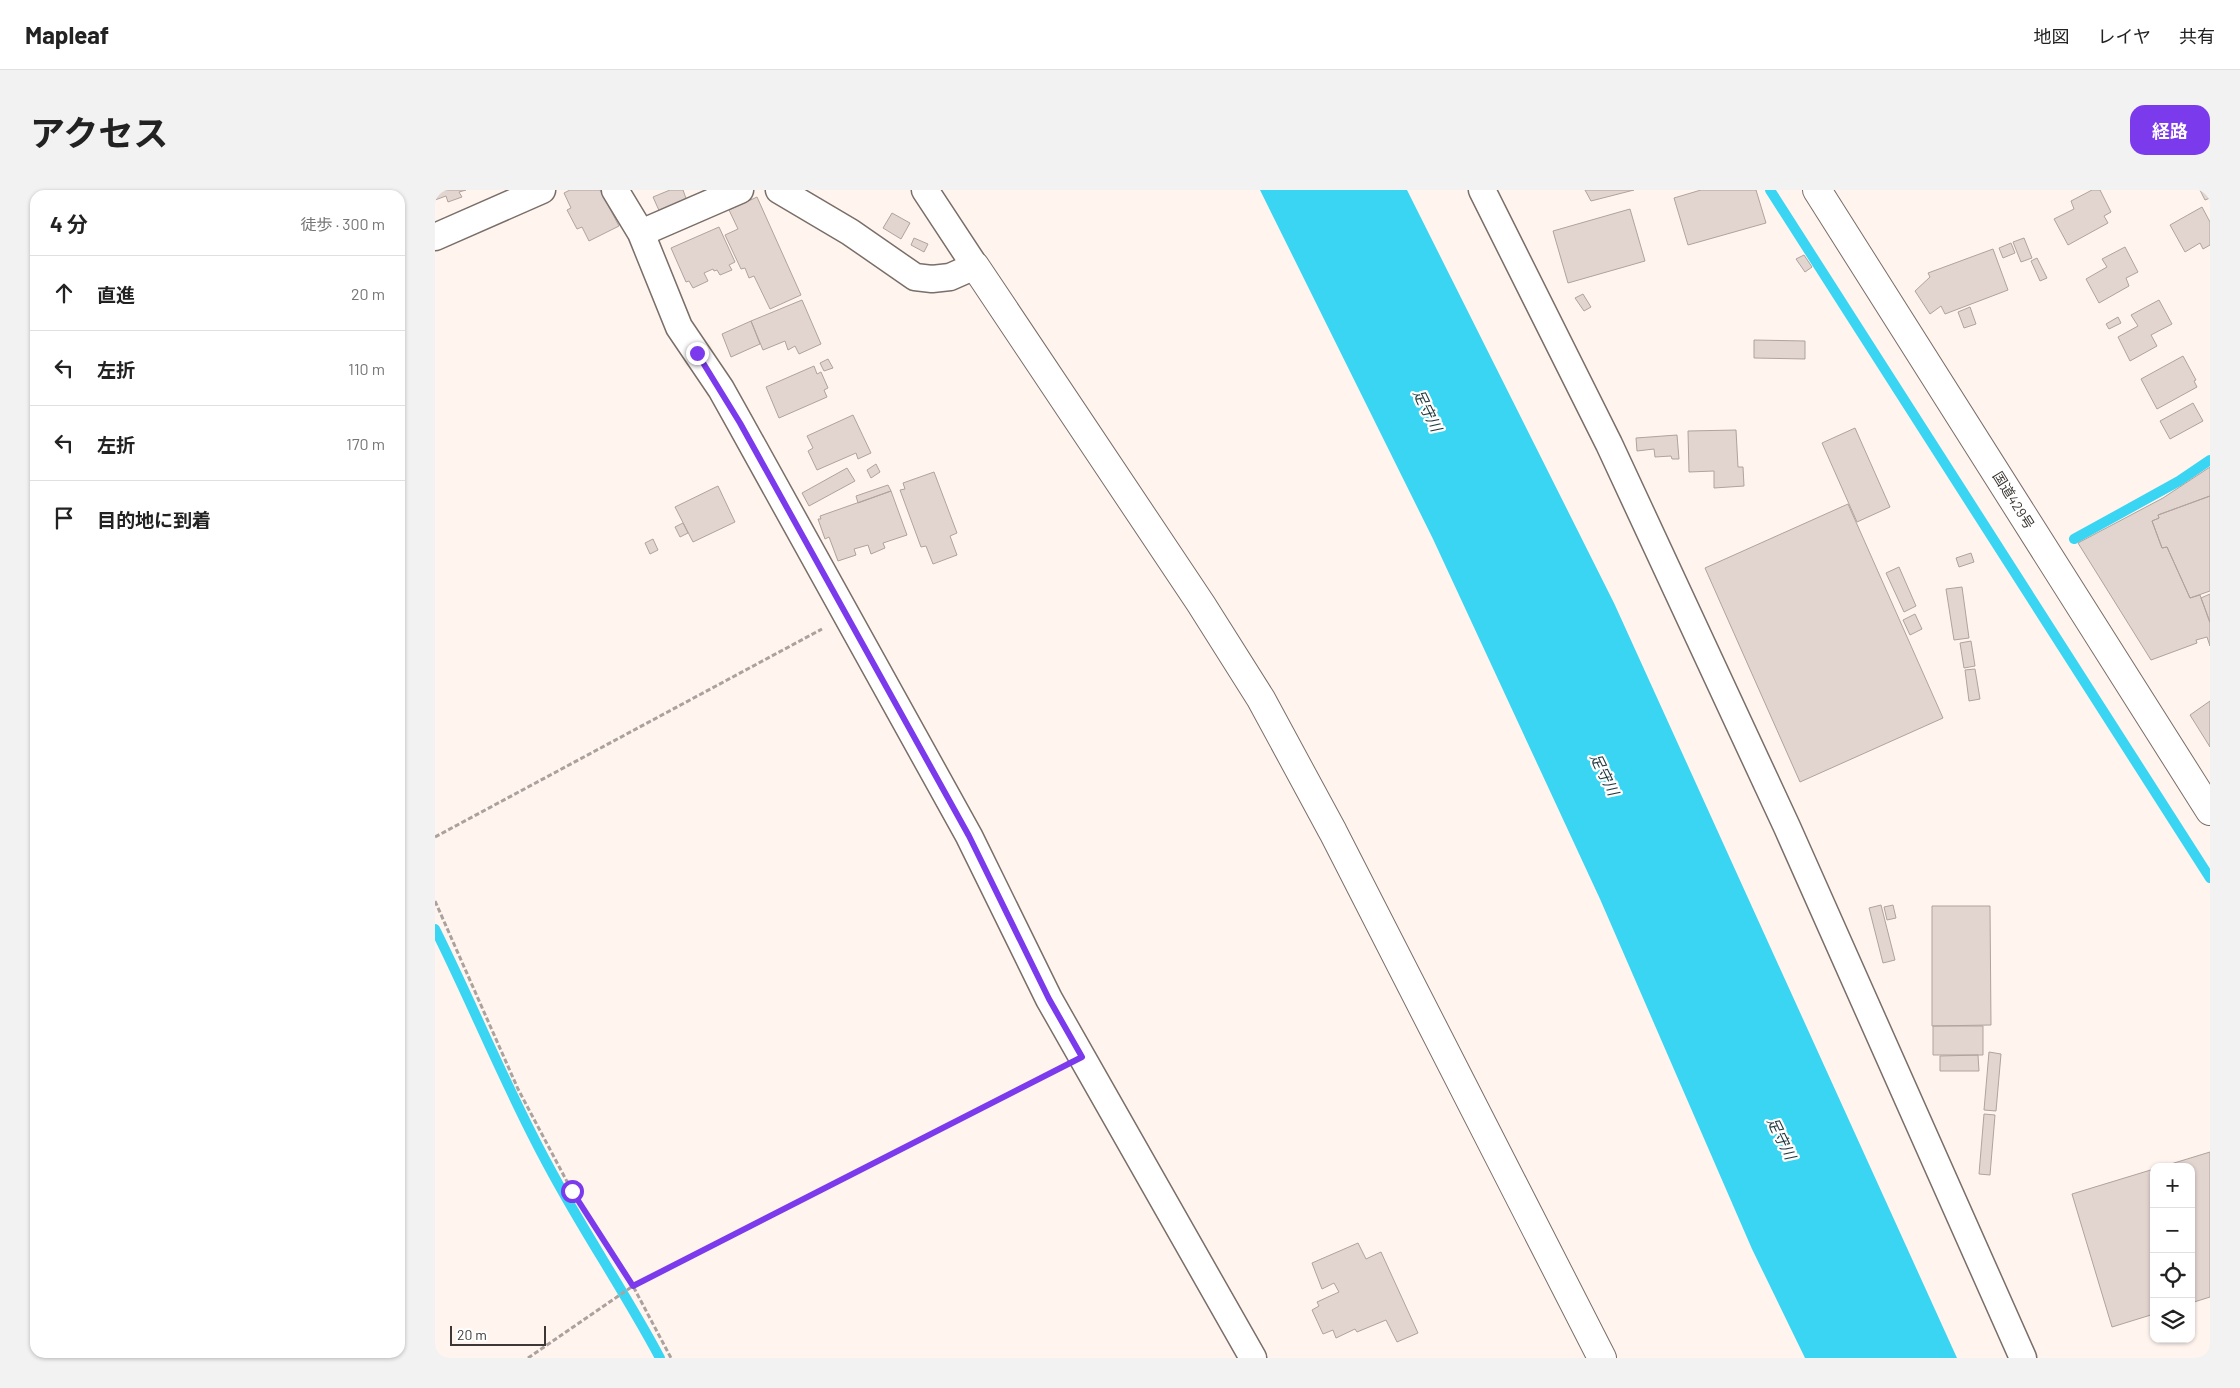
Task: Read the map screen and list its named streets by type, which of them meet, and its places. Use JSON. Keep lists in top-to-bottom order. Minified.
{"streets":{"main road":["国道429号"]},"water":["足守川"],"scale_bar":"20 m","page":{"header":"Mapleaf","nav":["地図","レイヤ","共有"],"title":"アクセス","buttons":"経路","heading":["4 分","徒歩 · 300 m"],"list":[["直進","20 m"],["左折","110 m"],["左折","170 m"],"目的地に到着"],"map_buttons":["+","−"],"scale":"20 m"}}
